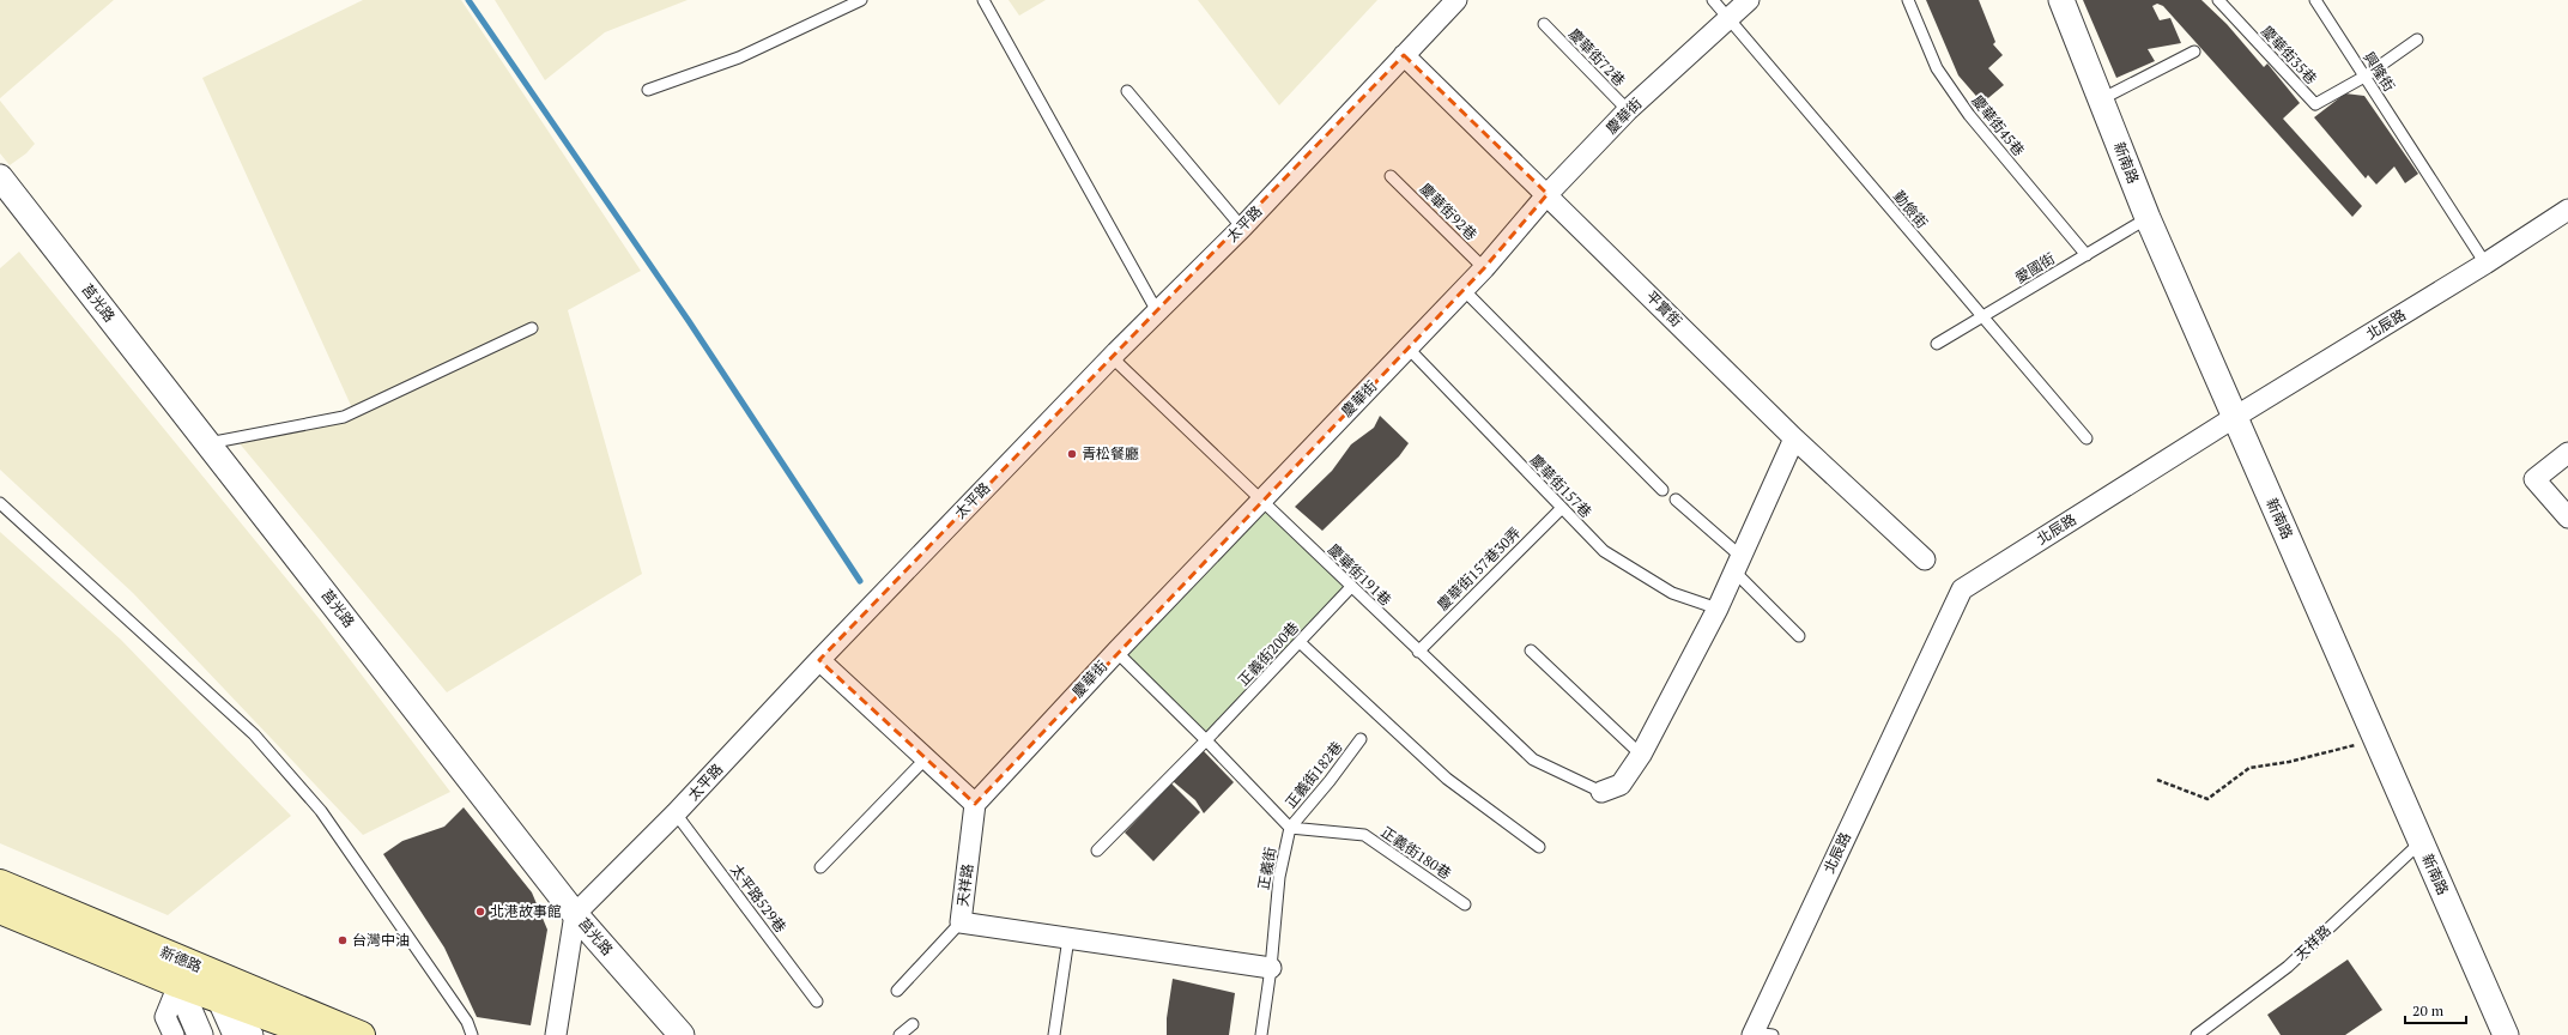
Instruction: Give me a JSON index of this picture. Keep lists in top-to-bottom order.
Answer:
{
  "streets": {
    "main road": ["新德路"],
    "street": [
      "慶華街",
      "新南路",
      "太平路",
      "莒光路",
      "平實街",
      "北辰路",
      "天祥路"
    ],
    "lane": [
      "慶華街35巷",
      "慶華街72巷",
      "興隆街",
      "慶華街45巷",
      "勤儉街",
      "慶華街92巷",
      "愛國街",
      "慶華街157巷",
      "慶華街157巷30弄",
      "慶華街191巷",
      "正義街200巷",
      "正義街182巷",
      "正義街180巷",
      "正義街",
      "太平路529巷"
    ]
  },
  "crossings": [
    ["慶華街35巷", "興隆街"],
    ["慶華街72巷", "慶華街"],
    ["興隆街", "北辰路"],
    ["慶華街", "勤儉街"],
    ["慶華街", "慶華街92巷"],
    ["慶華街", "平實街"],
    ["慶華街", "慶華街157巷"],
    ["慶華街", "慶華街191巷"],
    ["慶華街", "天祥路"],
    ["慶華街45巷", "愛國街"],
    ["新南路", "愛國街"],
    ["新南路", "北辰路"],
    ["新南路", "天祥路"],
    ["勤儉街", "愛國街"],
    ["太平路", "莒光路"],
    ["太平路", "平實街"],
    ["太平路", "慶華街191巷"],
    ["太平路", "太平路529巷"],
    ["慶華街157巷", "慶華街157巷30弄"],
    ["慶華街157巷30弄", "慶華街191巷"],
    ["慶華街191巷", "正義街200巷"],
    ["正義街182巷", "正義街180巷"],
    ["正義街182巷", "正義街"],
    ["正義街180巷", "正義街"],
    ["正義街", "天祥路"]
  ],
  "places": ["青松餐廳", "北港故事館", "台灣中油"],
  "scale_bar": "20 m"
}
